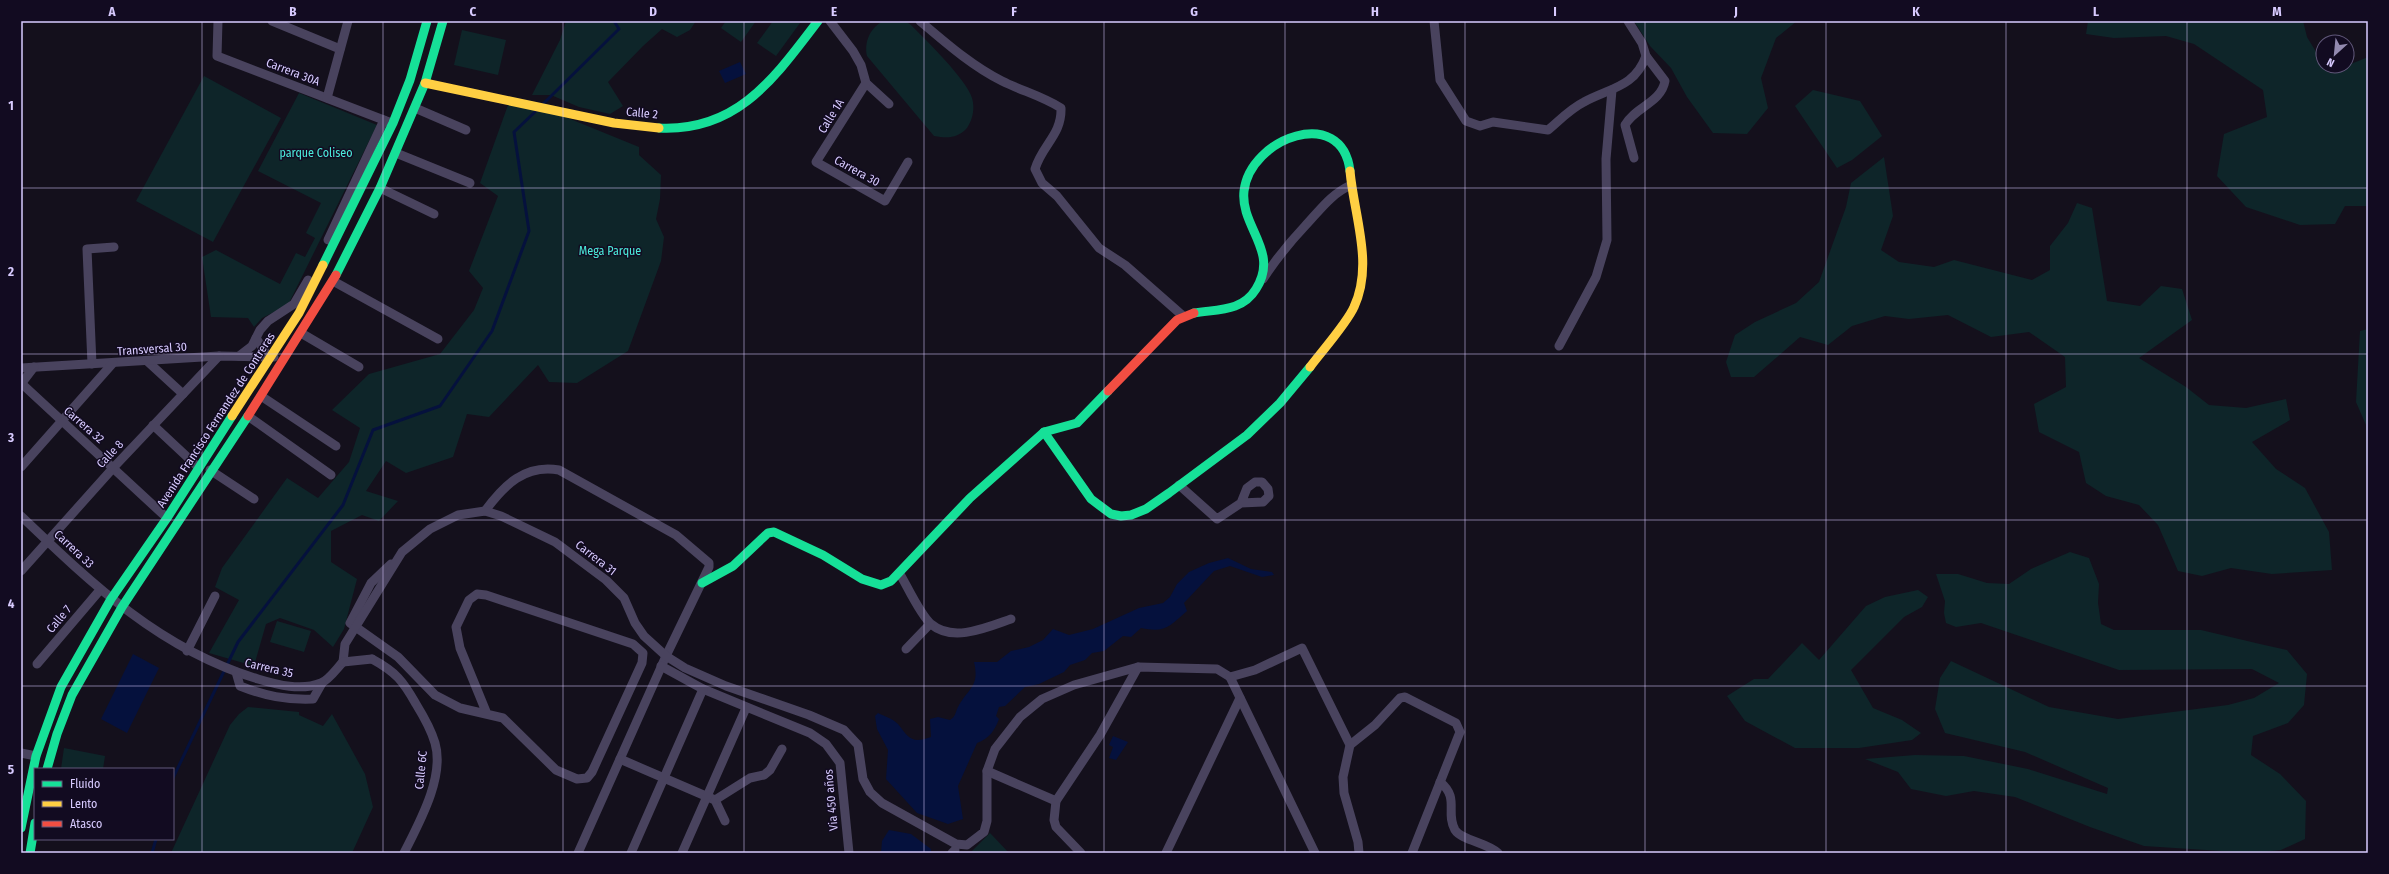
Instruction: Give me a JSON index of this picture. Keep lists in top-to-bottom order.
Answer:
{
  "streets": {
    "street": [
      "Carrera 30A",
      "Calle 2",
      "Calle 1A",
      "Carrera 30",
      "Transversal 30",
      "Avenida Francisco Fernandez de Contreras",
      "Carrera 32",
      "Calle 8",
      "Carrera 33",
      "Carrera 31",
      "Calle 7",
      "Carrera 35",
      "Calle 6C",
      "Via 450 años"
    ]
  },
  "crossings": [
    ["Carrera 30A", "Avenida Francisco Fernandez de Contreras"],
    ["Calle 2", "Avenida Francisco Fernandez de Contreras"],
    ["Calle 1A", "Carrera 30"],
    ["Transversal 30", "Avenida Francisco Fernandez de Contreras"],
    ["Transversal 30", "Calle 8"],
    ["Avenida Francisco Fernandez de Contreras", "Carrera 32"],
    ["Avenida Francisco Fernandez de Contreras", "Carrera 33"],
    ["Carrera 32", "Calle 8"],
    ["Calle 8", "Carrera 33"],
    ["Carrera 33", "Calle 7"],
    ["Carrera 33", "Carrera 35"]
  ],
  "parks": ["parque Coliseo", "Mega Parque"],
  "legend": ["Fluido", "Lento", "Atasco"],
  "north": "bottom left",
  "grid": {
    "columns": [
      "A",
      "B",
      "C",
      "D",
      "E",
      "F",
      "G",
      "H",
      "I",
      "J",
      "K",
      "L",
      "M"
    ],
    "rows": [
      "1",
      "2",
      "3",
      "4",
      "5"
    ]
  }
}
